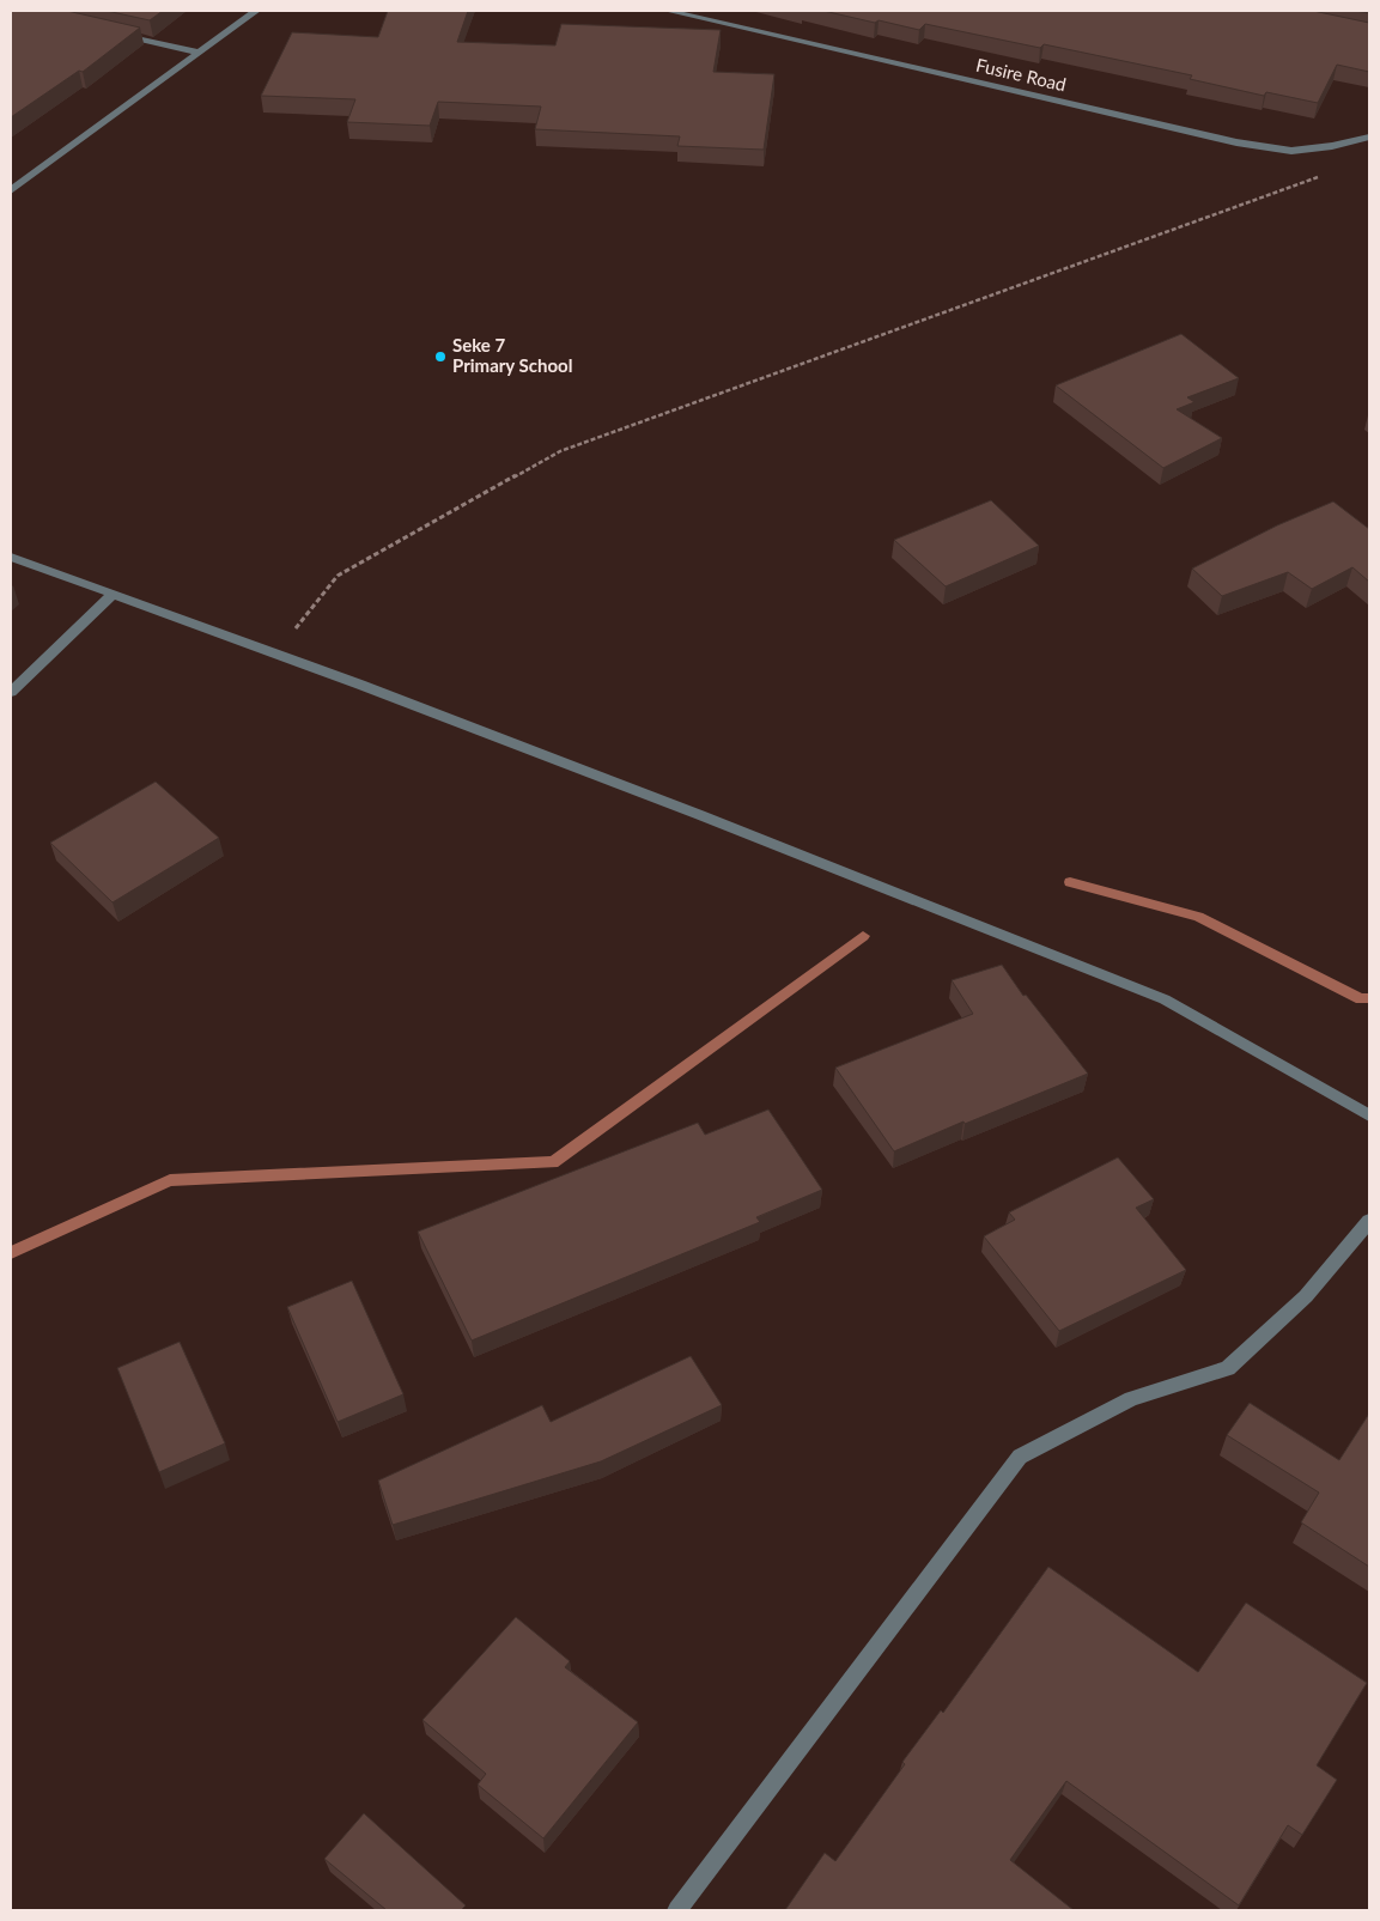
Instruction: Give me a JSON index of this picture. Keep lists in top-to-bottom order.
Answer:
{
  "streets": {
    "street": ["Fusire Road"]
  },
  "places": ["Seke 7 Primary School"]
}
